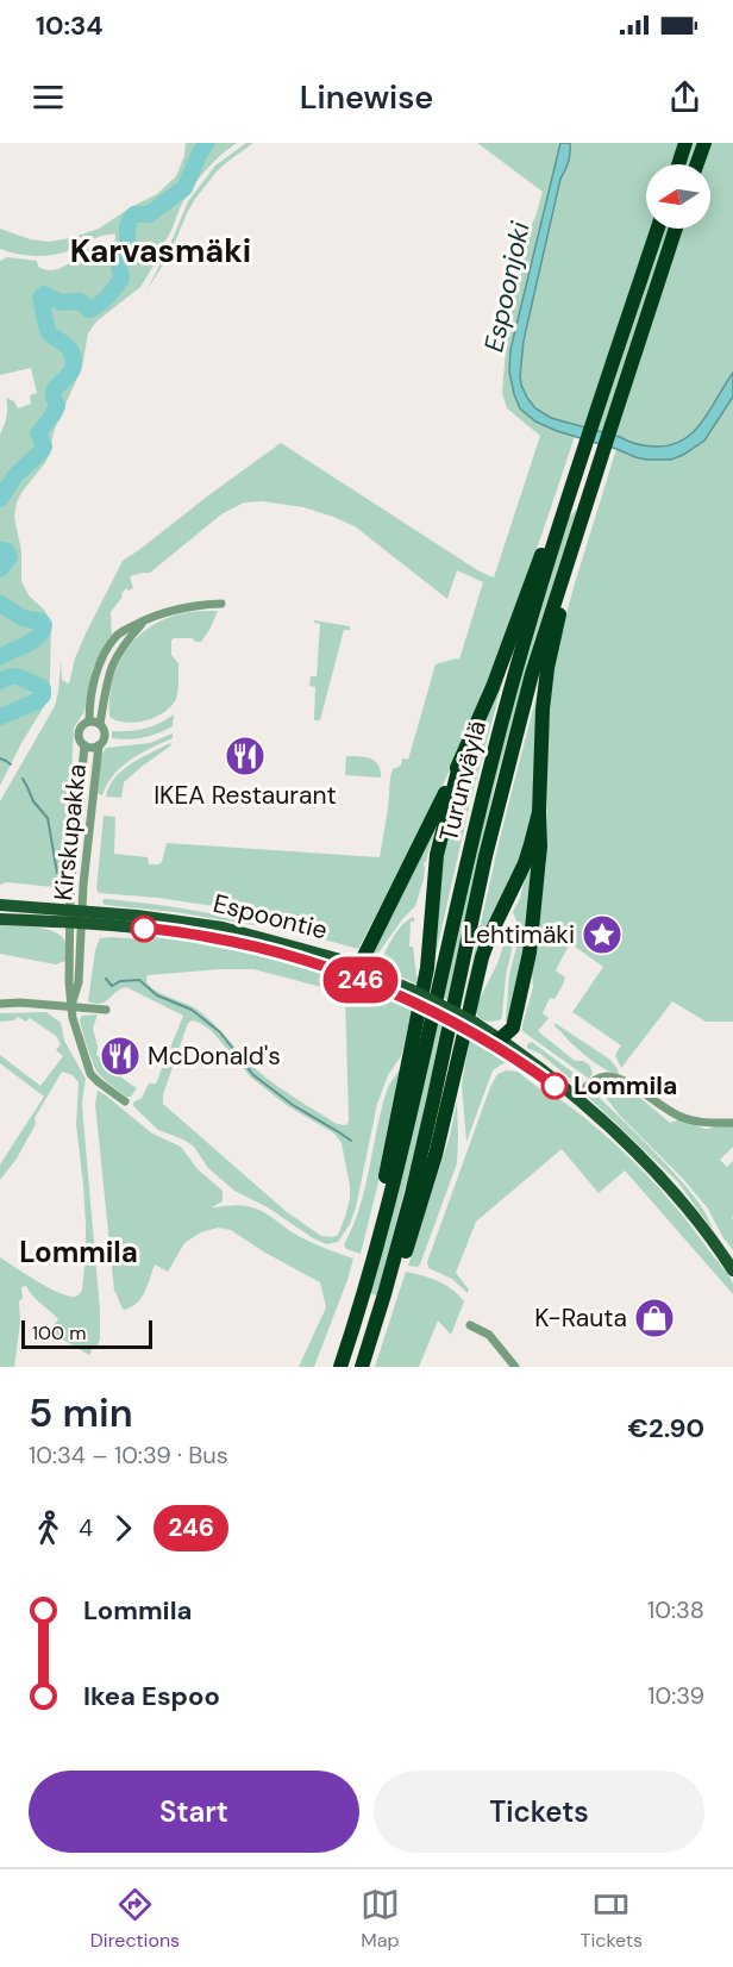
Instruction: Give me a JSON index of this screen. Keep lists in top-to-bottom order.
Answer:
{
  "streets": {
    "highway": ["Turunväylä"],
    "main road": ["Espoontie"],
    "street": ["Kirskupakka"]
  },
  "crossings": [
    ["Kirskupakka", "Espoontie"]
  ],
  "districts": ["Karvasmäki", "Lommila"],
  "water": ["Espoonjoki"],
  "places": {
    "restaurant": ["IKEA Restaurant", "McDonald's"],
    "place": ["Lehtimäki"],
    "other": ["Lommila"],
    "shop": ["K-Rauta"]
  },
  "lines": ["bus line 246"],
  "scale_bar": "100 m",
  "north": "left",
  "page": {
    "status": "10:34",
    "header": "Linewise",
    "on_map": "246",
    "scale": "100 m",
    "heading": ["5 min", "10:34 – 10:39 · Bus", "€2.90"],
    "legs": ["4", "246"],
    "list": [
      {
        "name": "Lommila",
        "value": "10:38"
      },
      {
        "name": "Ikea Espoo",
        "value": "10:39"
      }
    ],
    "buttons": ["Start", "Tickets"],
    "tabs": ["Directions", "Map", "Tickets"]
  }
}
